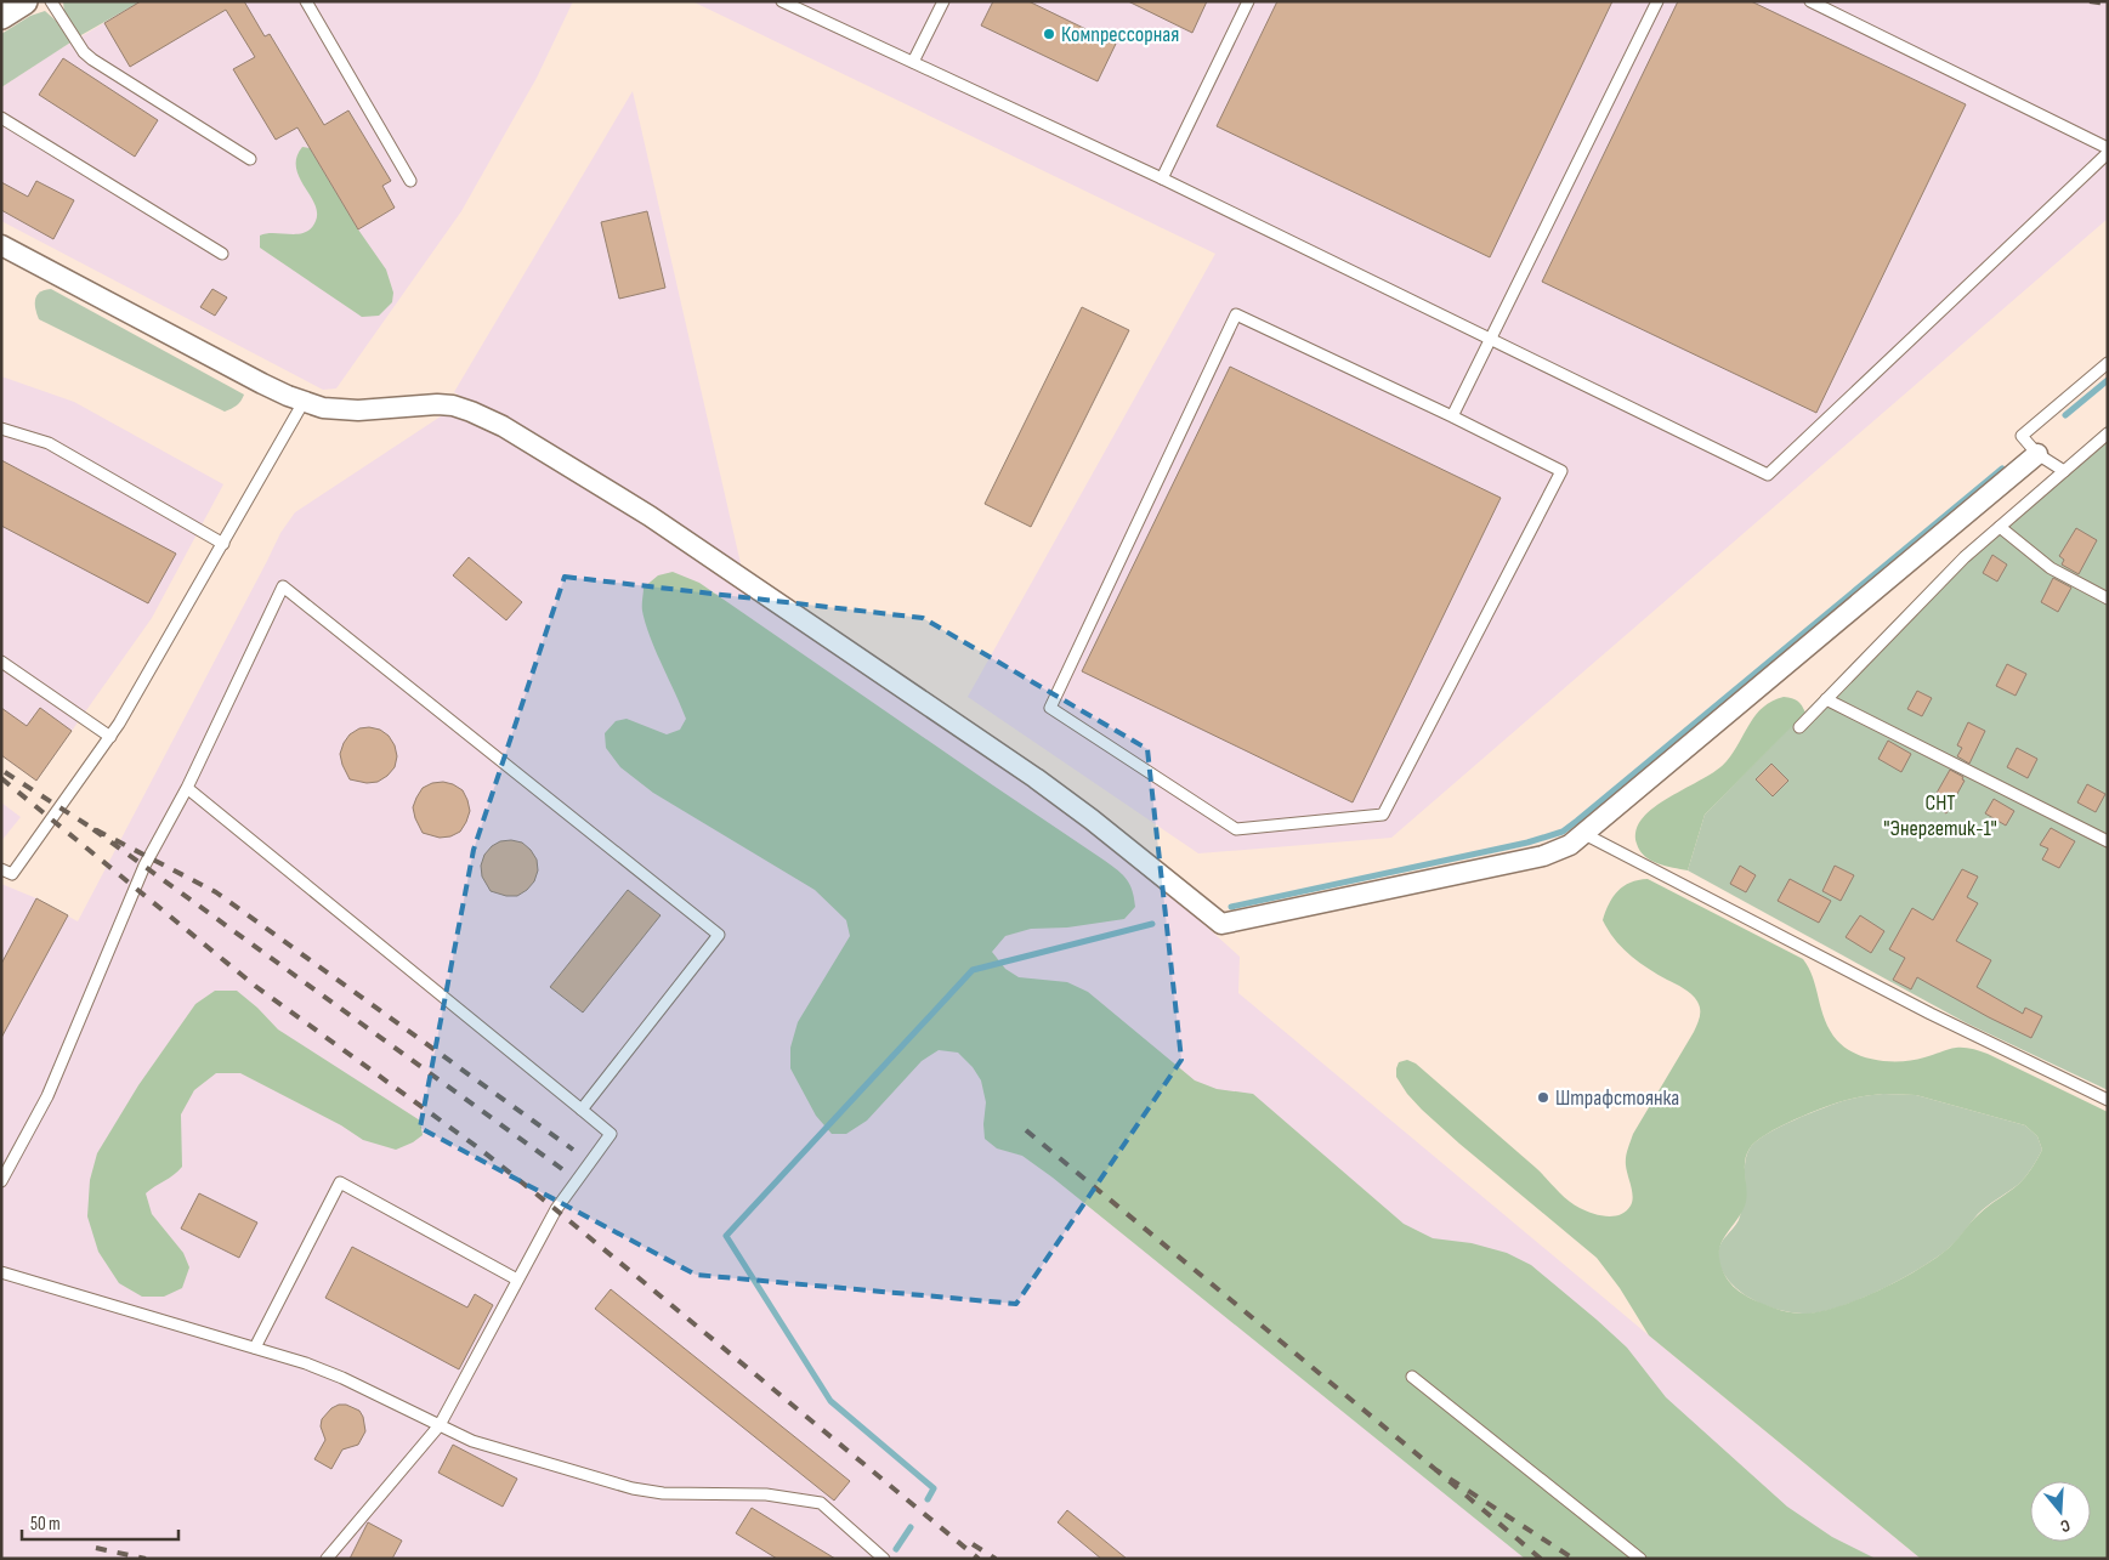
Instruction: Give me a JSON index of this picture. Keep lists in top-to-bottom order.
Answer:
{
  "parks": ["СНТ \"Энергетик-1\""],
  "places": ["Компрессорная", "Штрафстоянка"],
  "scale_bar": "50 m",
  "north": "bottom"
}
